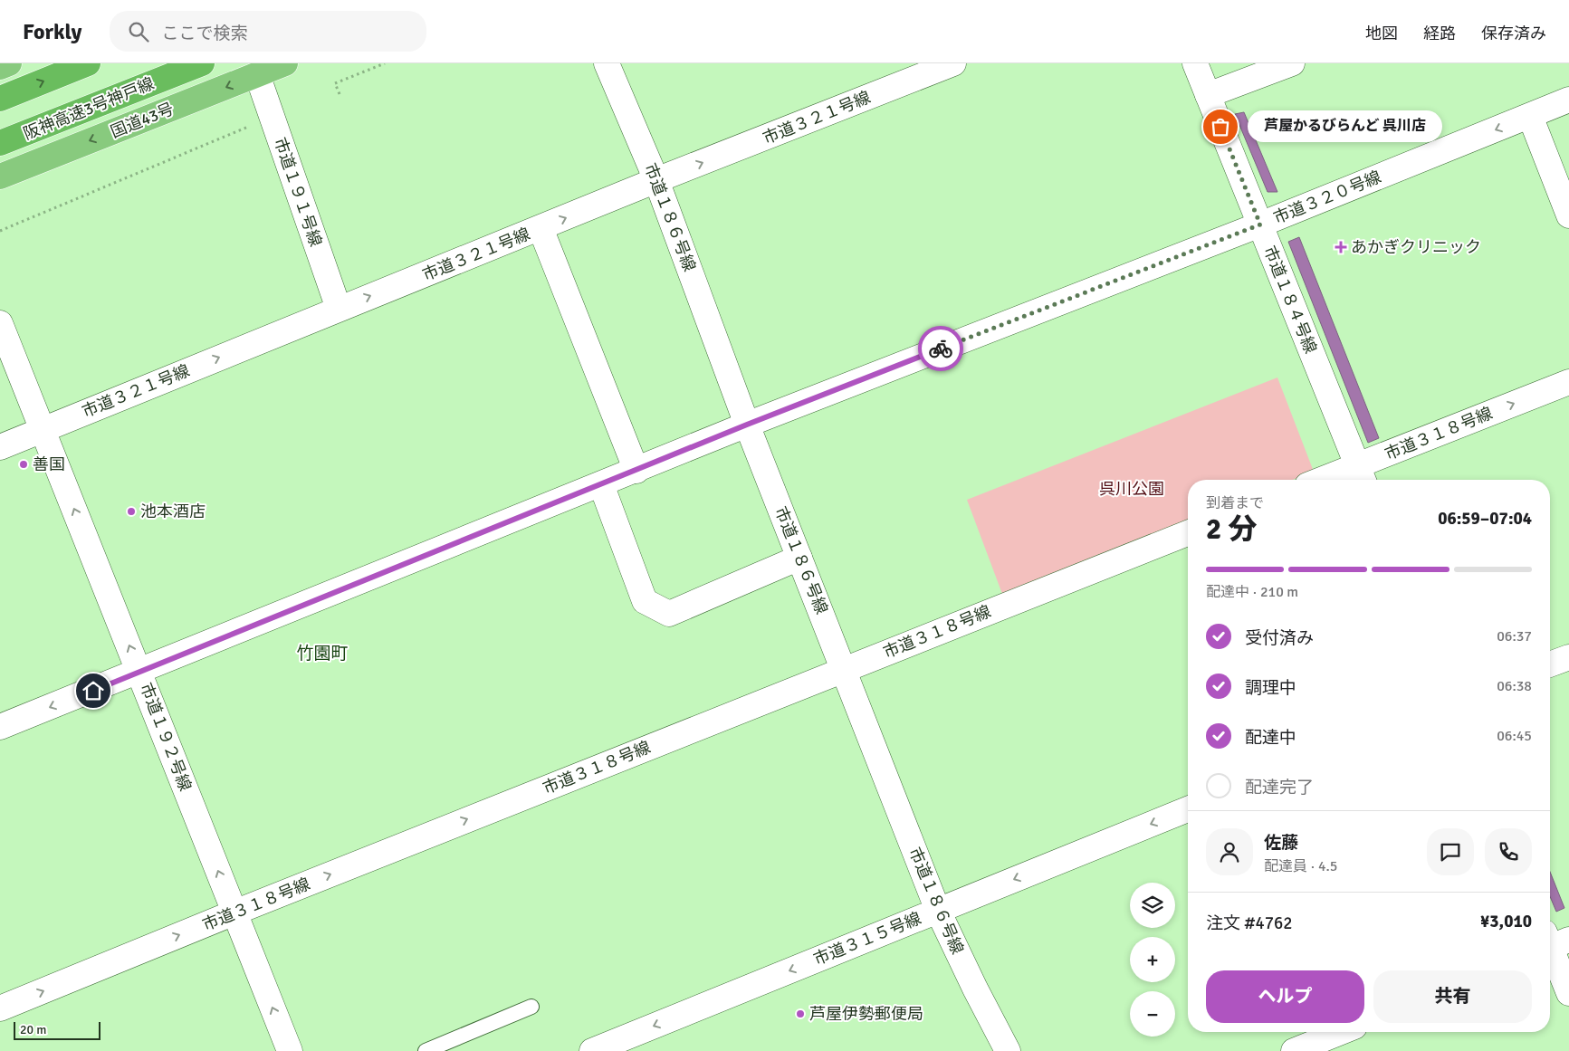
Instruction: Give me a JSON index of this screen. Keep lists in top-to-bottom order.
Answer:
{
  "streets": {
    "highway": ["阪神高速3号神戸線", "国道43号"],
    "street": [
      "市道３２１号線",
      "市道１９１号線",
      "市道３２０号線",
      "市道１８６号線",
      "市道１８４号線",
      "市道３１８号線",
      "市道１９２号線",
      "市道３１５号線"
    ]
  },
  "crossings": [
    ["市道３２１号線", "市道１９１号線"],
    ["市道３２１号線", "市道１８６号線"],
    ["市道３２１号線", "市道１９２号線"],
    ["国道43号", "市道１９１号線"],
    ["市道３２０号線", "市道１８６号線"],
    ["市道３２０号線", "市道１８４号線"],
    ["市道３２０号線", "市道１９２号線"],
    ["市道１８６号線", "市道３１８号線"],
    ["市道１８６号線", "市道３１５号線"],
    ["市道１８４号線", "市道３１８号線"],
    ["市道３１８号線", "市道１９２号線"]
  ],
  "one_way": [
    "市道３２１号線",
    "市道３１８号線",
    "市道１９２号線",
    "市道３１５号線"
  ],
  "districts": ["竹園町"],
  "parks": ["呉川公園"],
  "places": {
    "other": [
      "芦屋かるびらんど 呉川店",
      "善国",
      "池本酒店",
      "芦屋伊勢郵便局"
    ],
    "health": ["あかぎクリニック"]
  },
  "scale_bar": "20 m",
  "page": {
    "header": "Forkly",
    "search": "ここで検索",
    "nav": ["地図", "経路", "保存済み"],
    "bubble": "芦屋かるびらんど 呉川店",
    "heading": ["2 分", "到着まで", "06:59–07:04"],
    "panel": [
      "佐藤",
      "配達員 · 4.5",
      "注文 #4762",
      "¥3,010"
    ],
    "bar": "配達中 · 210 m",
    "list": [
      ["受付済み", "06:37"],
      ["調理中", "06:38"],
      ["配達中", "06:45"],
      "配達完了"
    ],
    "map_buttons": ["+", "−"],
    "buttons": ["ヘルプ", "共有"],
    "scale": "20 m"
  }
}
